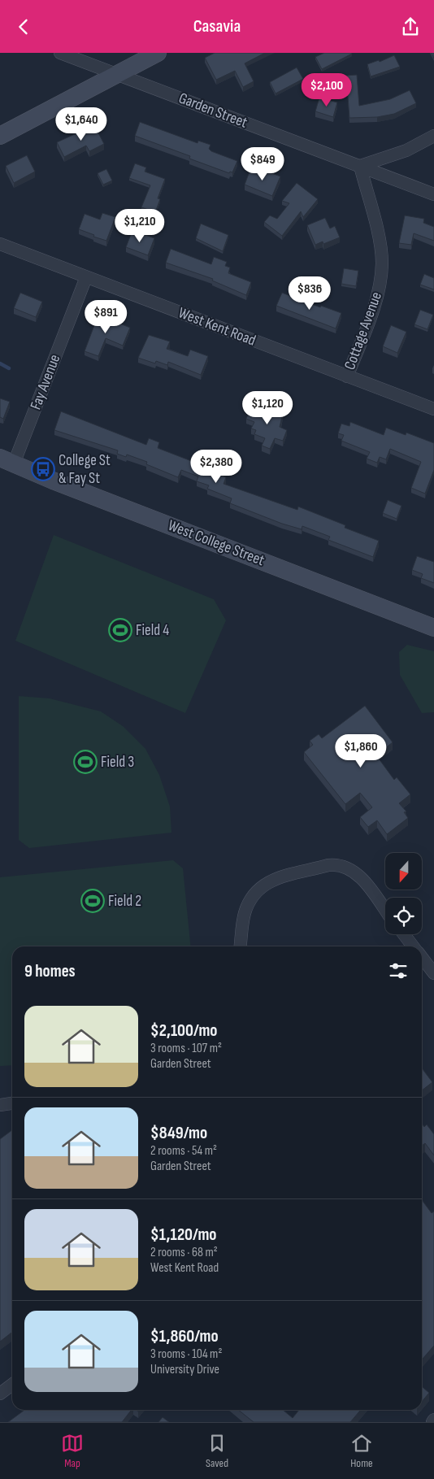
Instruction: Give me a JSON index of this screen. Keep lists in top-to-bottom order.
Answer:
{
  "streets": {
    "street": [
      "Garden Street",
      "West Kent Road",
      "Cottage Avenue",
      "Fay Avenue",
      "West College Street"
    ]
  },
  "crossings": [
    ["Garden Street", "Cottage Avenue"],
    ["West Kent Road", "Cottage Avenue"],
    ["West Kent Road", "Fay Avenue"],
    ["Fay Avenue", "West College Street"]
  ],
  "places": {
    "bus stop": ["College St & Fay St"],
    "sports": ["Field 4", "Field 3", "Field 2"]
  },
  "north": "bottom",
  "page": {
    "header": "Casavia",
    "price": [
      "$2,100",
      "$1,640",
      "$849",
      "$1,210",
      "$836",
      "$891",
      "$1,120",
      "$2,380",
      "$1,860"
    ],
    "heading": "9 homes",
    "list": [
      {
        "name": "$2,100/mo",
        "note": "3 rooms · 107 m² · Garden Street"
      },
      {
        "name": "$849/mo",
        "note": "2 rooms · 54 m² · Garden Street"
      },
      {
        "name": "$1,120/mo",
        "note": "2 rooms · 68 m² · West Kent Road"
      },
      {
        "name": "$1,860/mo",
        "note": "3 rooms · 104 m² · University Drive"
      }
    ],
    "tabs": ["Map", "Saved", "Home"]
  }
}
